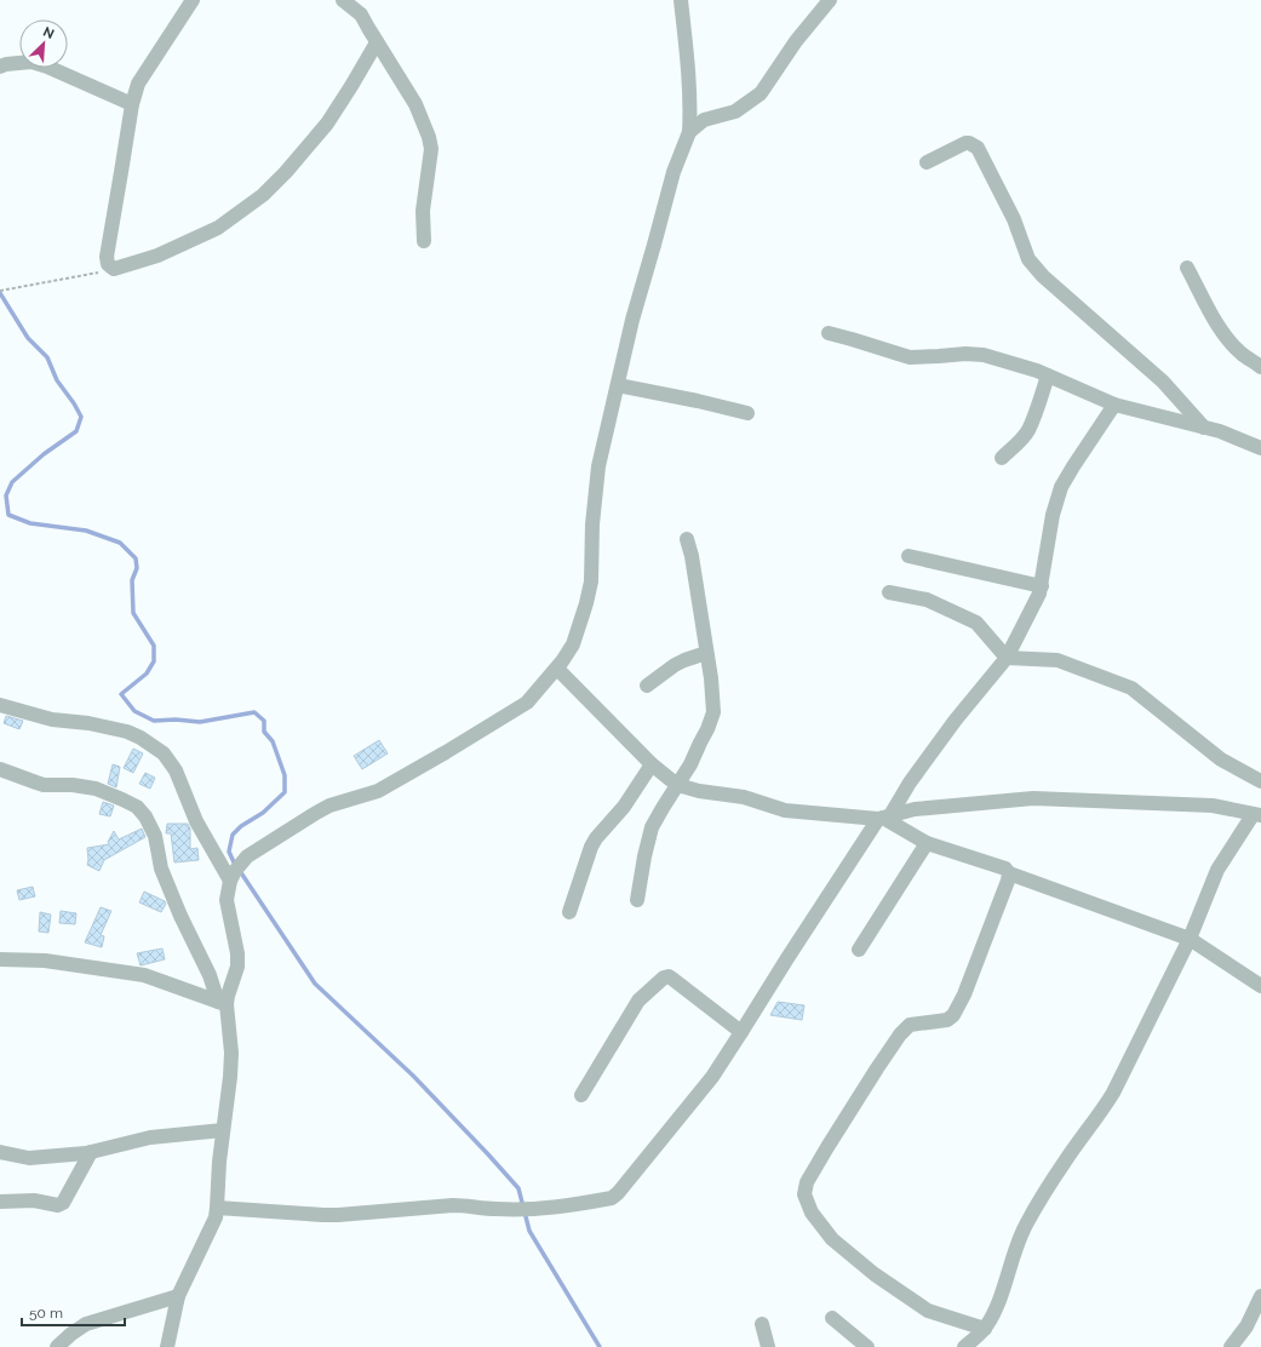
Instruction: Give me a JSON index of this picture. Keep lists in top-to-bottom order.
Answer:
{
  "scale_bar": "50 m",
  "north": "top right"
}
